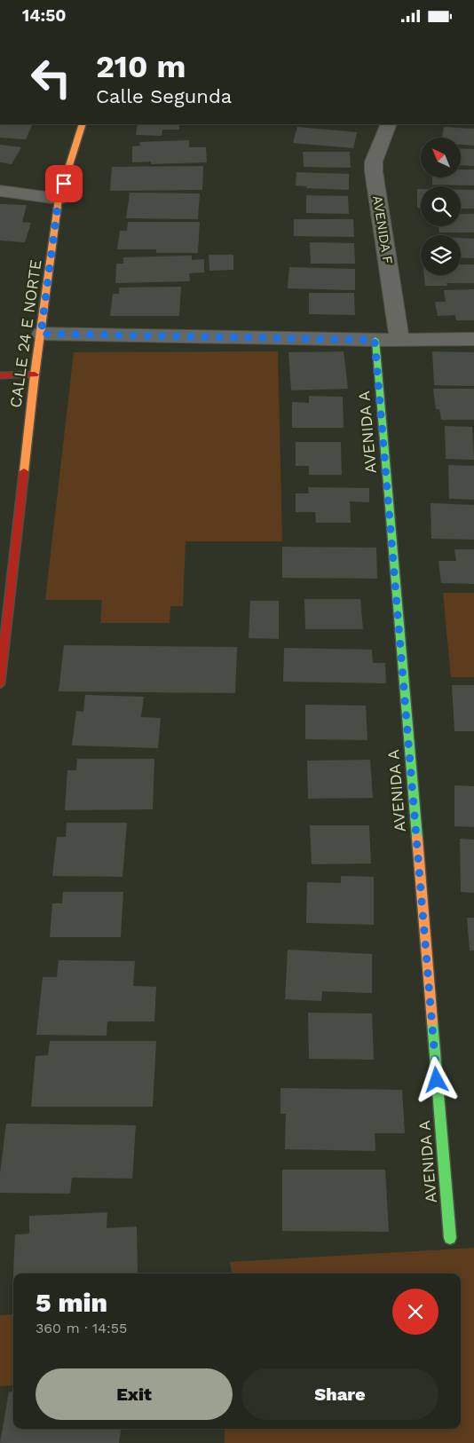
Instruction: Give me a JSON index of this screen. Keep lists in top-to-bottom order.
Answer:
{
  "streets": {
    "street": ["AVENIDA F", "CALLE 24 E NORTE", "AVENIDA A"]
  },
  "north": "top left",
  "page": {
    "status": "14:50",
    "turn": ["210 m", "Calle Segunda"],
    "heading": ["5 min", "360 m · 14:55"],
    "buttons": ["Exit", "Share"]
  }
}
